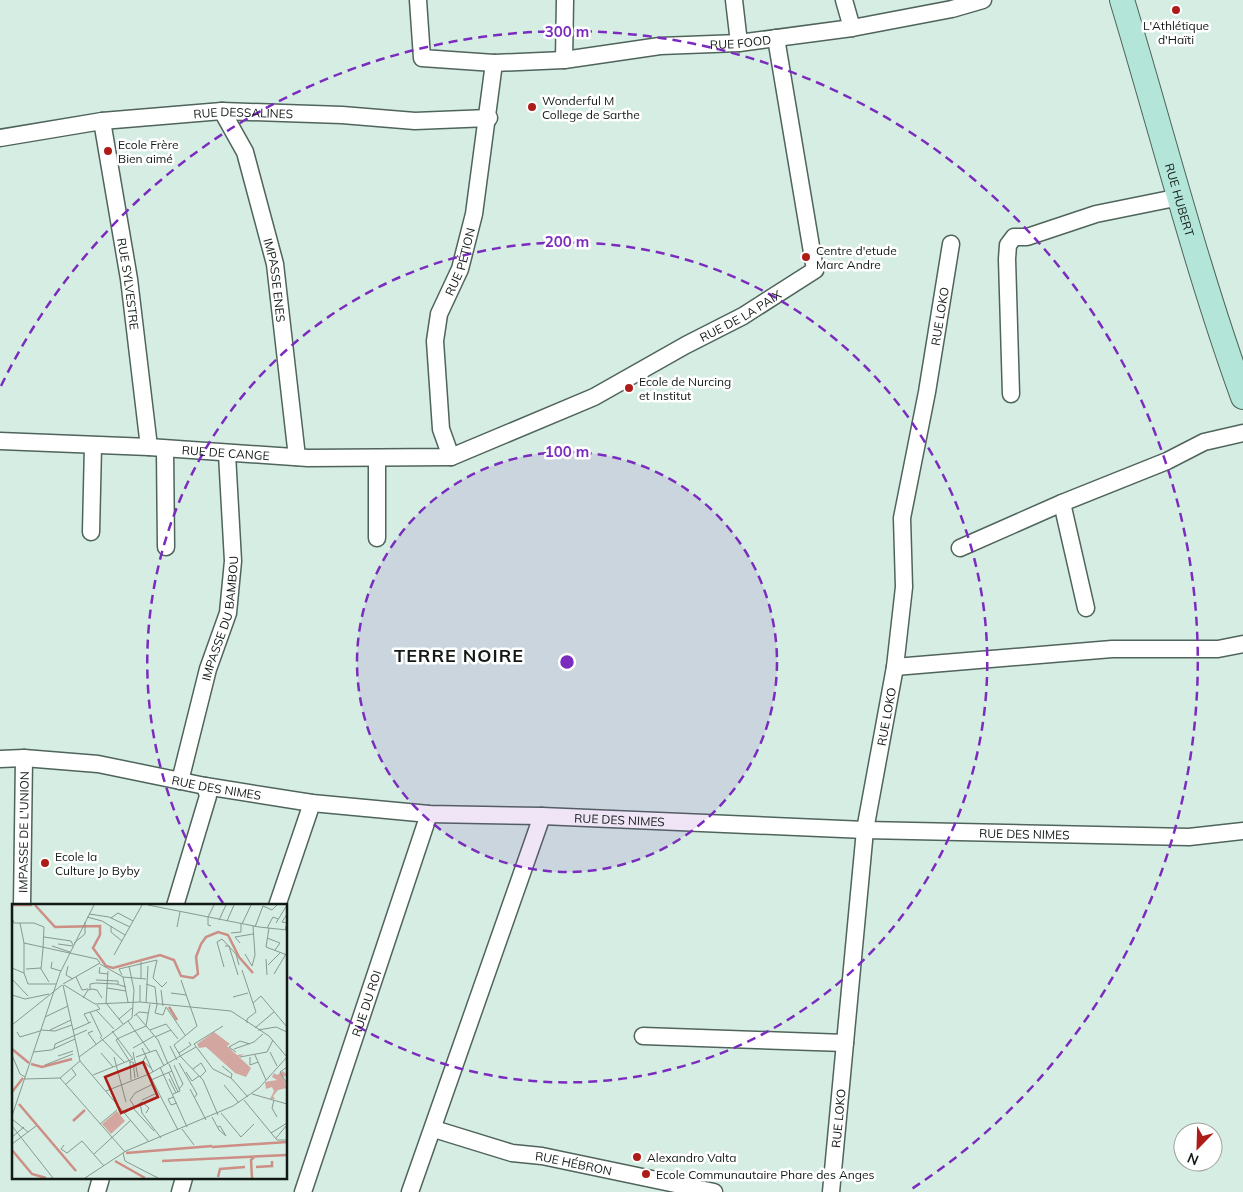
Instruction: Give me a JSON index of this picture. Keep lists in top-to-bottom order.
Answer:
{
  "streets": {
    "street": [
      "RUE FOOD",
      "RUE DESSALINES",
      "RUE HUBERT",
      "RUE PÉTION",
      "IMPASSE ENES",
      "RUE SYLVESTRE",
      "RUE DE LA PAIX",
      "RUE LOKO",
      "RUE DE CANGE",
      "IMPASSE DU BAMBOU",
      "RUE DES NIMES",
      "IMPASSE DE L'UNION",
      "RUE DU ROI",
      "RUE HÉBRON"
    ]
  },
  "crossings": [
    ["RUE FOOD", "RUE PÉTION"],
    ["RUE FOOD", "RUE DE LA PAIX"],
    ["RUE DESSALINES", "RUE PÉTION"],
    ["RUE DESSALINES", "IMPASSE ENES"],
    ["RUE DESSALINES", "RUE SYLVESTRE"],
    ["RUE PÉTION", "RUE DE LA PAIX"],
    ["RUE PÉTION", "RUE DE CANGE"],
    ["IMPASSE ENES", "RUE DE CANGE"],
    ["RUE SYLVESTRE", "RUE DE CANGE"],
    ["RUE DE LA PAIX", "RUE DE CANGE"],
    ["RUE LOKO", "RUE DES NIMES"],
    ["RUE DE CANGE", "IMPASSE DU BAMBOU"],
    ["IMPASSE DU BAMBOU", "RUE DES NIMES"],
    ["RUE DES NIMES", "IMPASSE DE L'UNION"],
    ["RUE DES NIMES", "RUE DU ROI"]
  ],
  "districts": ["TERRE NOIRE"],
  "places": [
    "L'Athlétique d'Haïti",
    "Wonderful M College de Sarthe",
    "Ecole Frère Bien aimé",
    "Centre d'etude Marc Andre",
    "Ecole de Nurcing et Institut",
    "Ecole la Culture Jo Byby",
    "Alexandro Valta",
    "Ecole Communautaire Phare des Anges"
  ],
  "north": "bottom left",
  "rings": ["300 m", "200 m", "100 m"]
}
